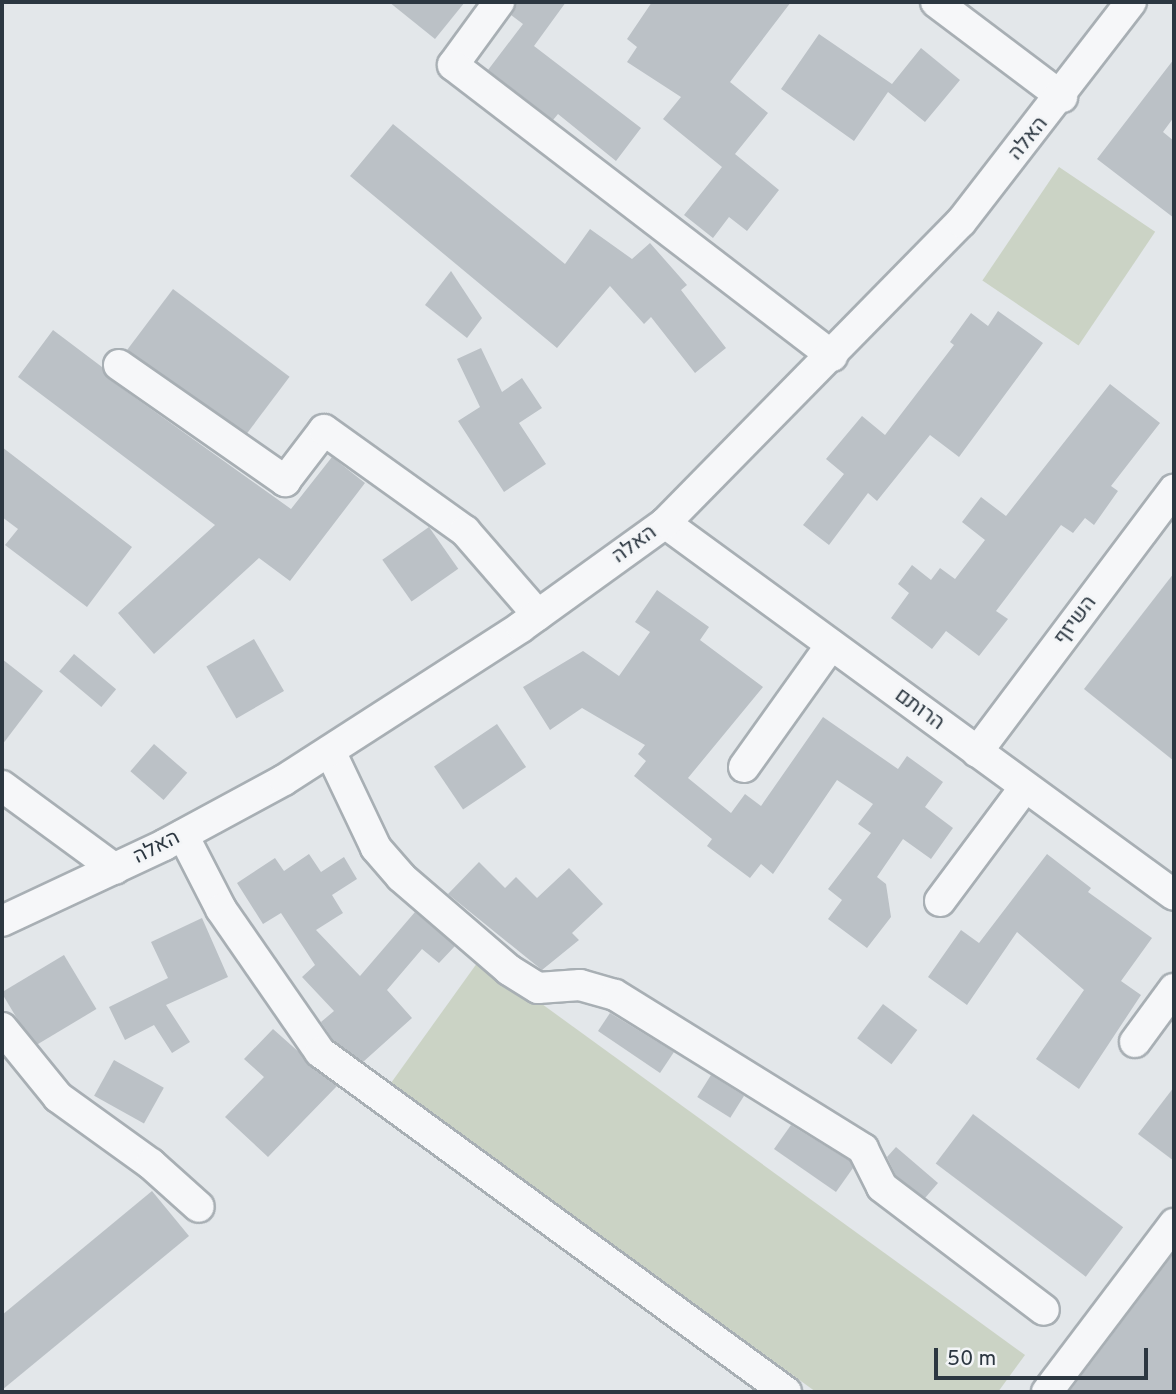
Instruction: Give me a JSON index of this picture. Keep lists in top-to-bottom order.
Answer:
{
  "streets": {
    "street": ["האלה", "השיזף", "הרותם"]
  },
  "crossings": [
    ["האלה", "הרותם"],
    ["השיזף", "הרותם"]
  ],
  "scale_bar": "50 m"
}
